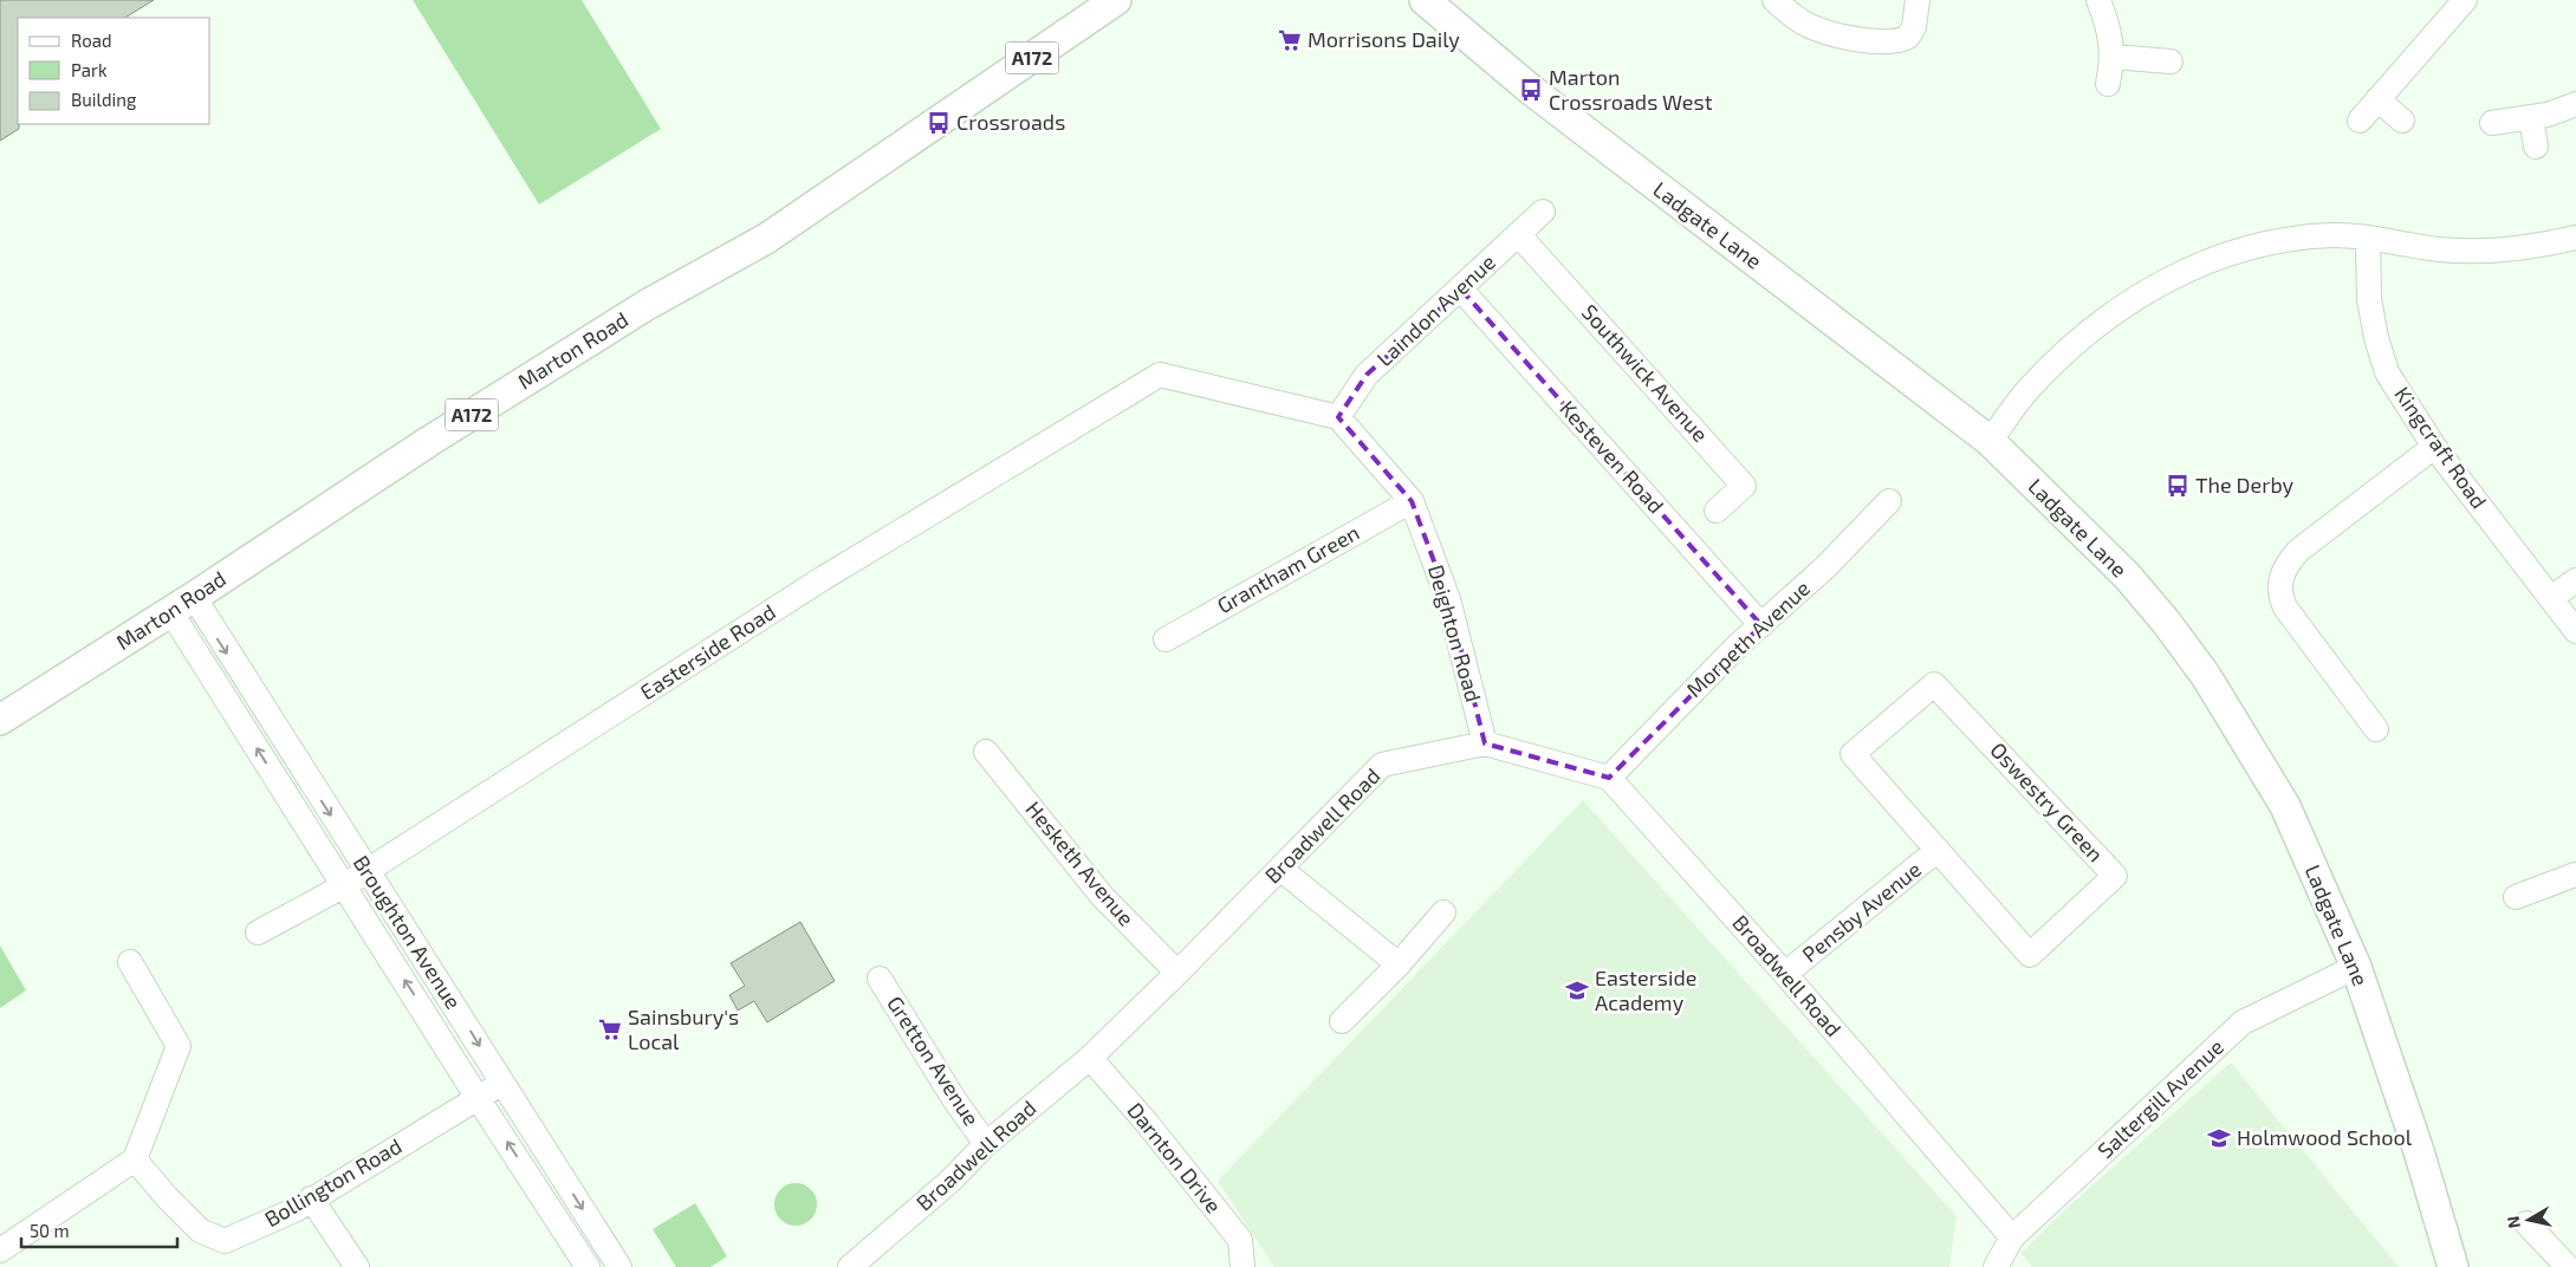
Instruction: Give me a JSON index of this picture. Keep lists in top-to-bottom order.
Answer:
{
  "streets": {
    "main road": ["A172", "Ladgate Lane", "Marton Road"],
    "street": [
      "Laindon Avenue",
      "Southwick Avenue",
      "Kingcraft Road",
      "Kesteven Road",
      "Grantham Green",
      "Deighton Road",
      "Morpeth Avenue",
      "Easterside Road",
      "Oswestry Green",
      "Broadwell Road",
      "Hesketh Avenue",
      "Pensby Avenue",
      "Broughton Avenue",
      "Gretton Avenue",
      "Saltergill Avenue",
      "Darnton Drive",
      "Bollington Road"
    ]
  },
  "crossings": [
    ["Ladgate Lane", "Saltergill Avenue"],
    ["Laindon Avenue", "Southwick Avenue"],
    ["Laindon Avenue", "Kesteven Road"],
    ["Laindon Avenue", "Deighton Road"],
    ["Laindon Avenue", "Easterside Road"],
    ["Marton Road", "Broughton Avenue"],
    ["Kesteven Road", "Morpeth Avenue"],
    ["Grantham Green", "Deighton Road"],
    ["Deighton Road", "Easterside Road"],
    ["Deighton Road", "Broadwell Road"],
    ["Morpeth Avenue", "Broadwell Road"],
    ["Easterside Road", "Broughton Avenue"],
    ["Oswestry Green", "Pensby Avenue"],
    ["Broadwell Road", "Hesketh Avenue"],
    ["Broadwell Road", "Pensby Avenue"],
    ["Broadwell Road", "Gretton Avenue"],
    ["Broadwell Road", "Saltergill Avenue"],
    ["Broadwell Road", "Darnton Drive"],
    ["Broughton Avenue", "Bollington Road"]
  ],
  "places": {
    "supermarket": ["Morrisons Daily", "Sainsbury's Local"],
    "bus stop": ["Marton Crossroads West", "Crossroads", "The Derby"],
    "school or university": ["Easterside Academy", "Holmwood School"]
  },
  "legend": ["Road", "Park", "Building"],
  "scale_bar": "50 m",
  "north": "left"
}
